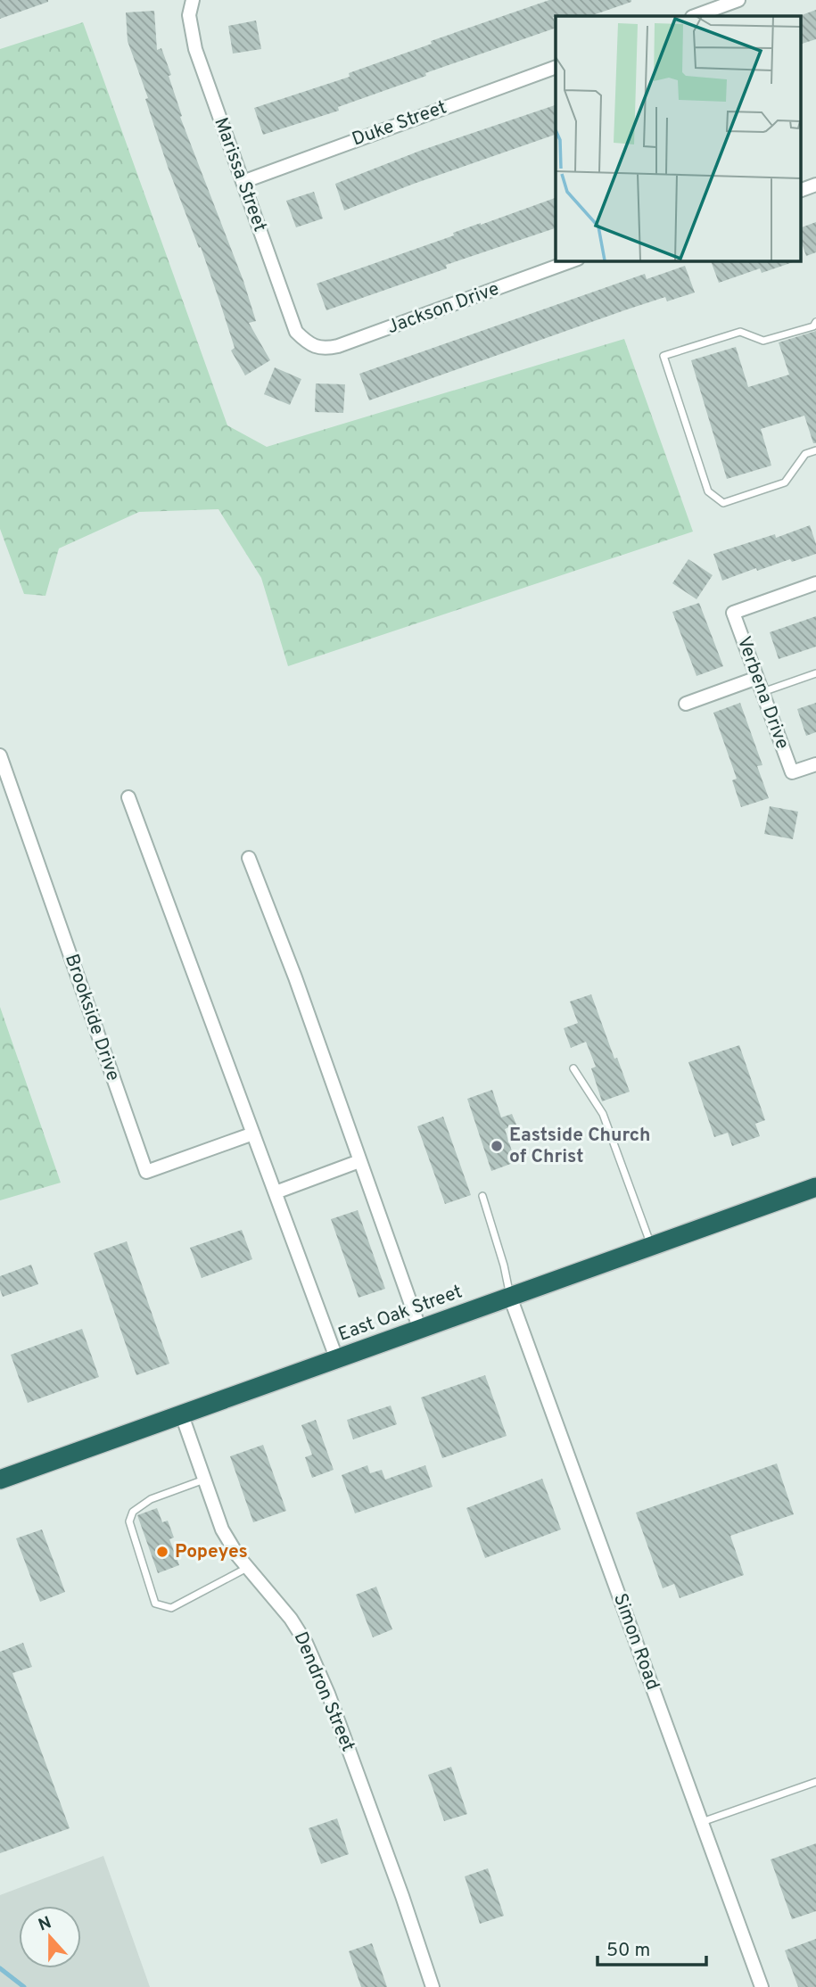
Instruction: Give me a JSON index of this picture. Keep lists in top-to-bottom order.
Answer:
{
  "streets": {
    "highway": ["East Oak Street"],
    "street": [
      "Duke Street",
      "Marissa Street",
      "Jackson Drive",
      "Verbena Drive",
      "Brookside Drive",
      "Simon Road",
      "Dendron Street"
    ]
  },
  "crossings": [
    ["Duke Street", "Marissa Street"],
    ["Marissa Street", "Jackson Drive"],
    ["East Oak Street", "Simon Road"],
    ["East Oak Street", "Dendron Street"]
  ],
  "places": ["Eastside Church of Christ", "Popeyes"],
  "scale_bar": "50 m",
  "north": "top"
}
